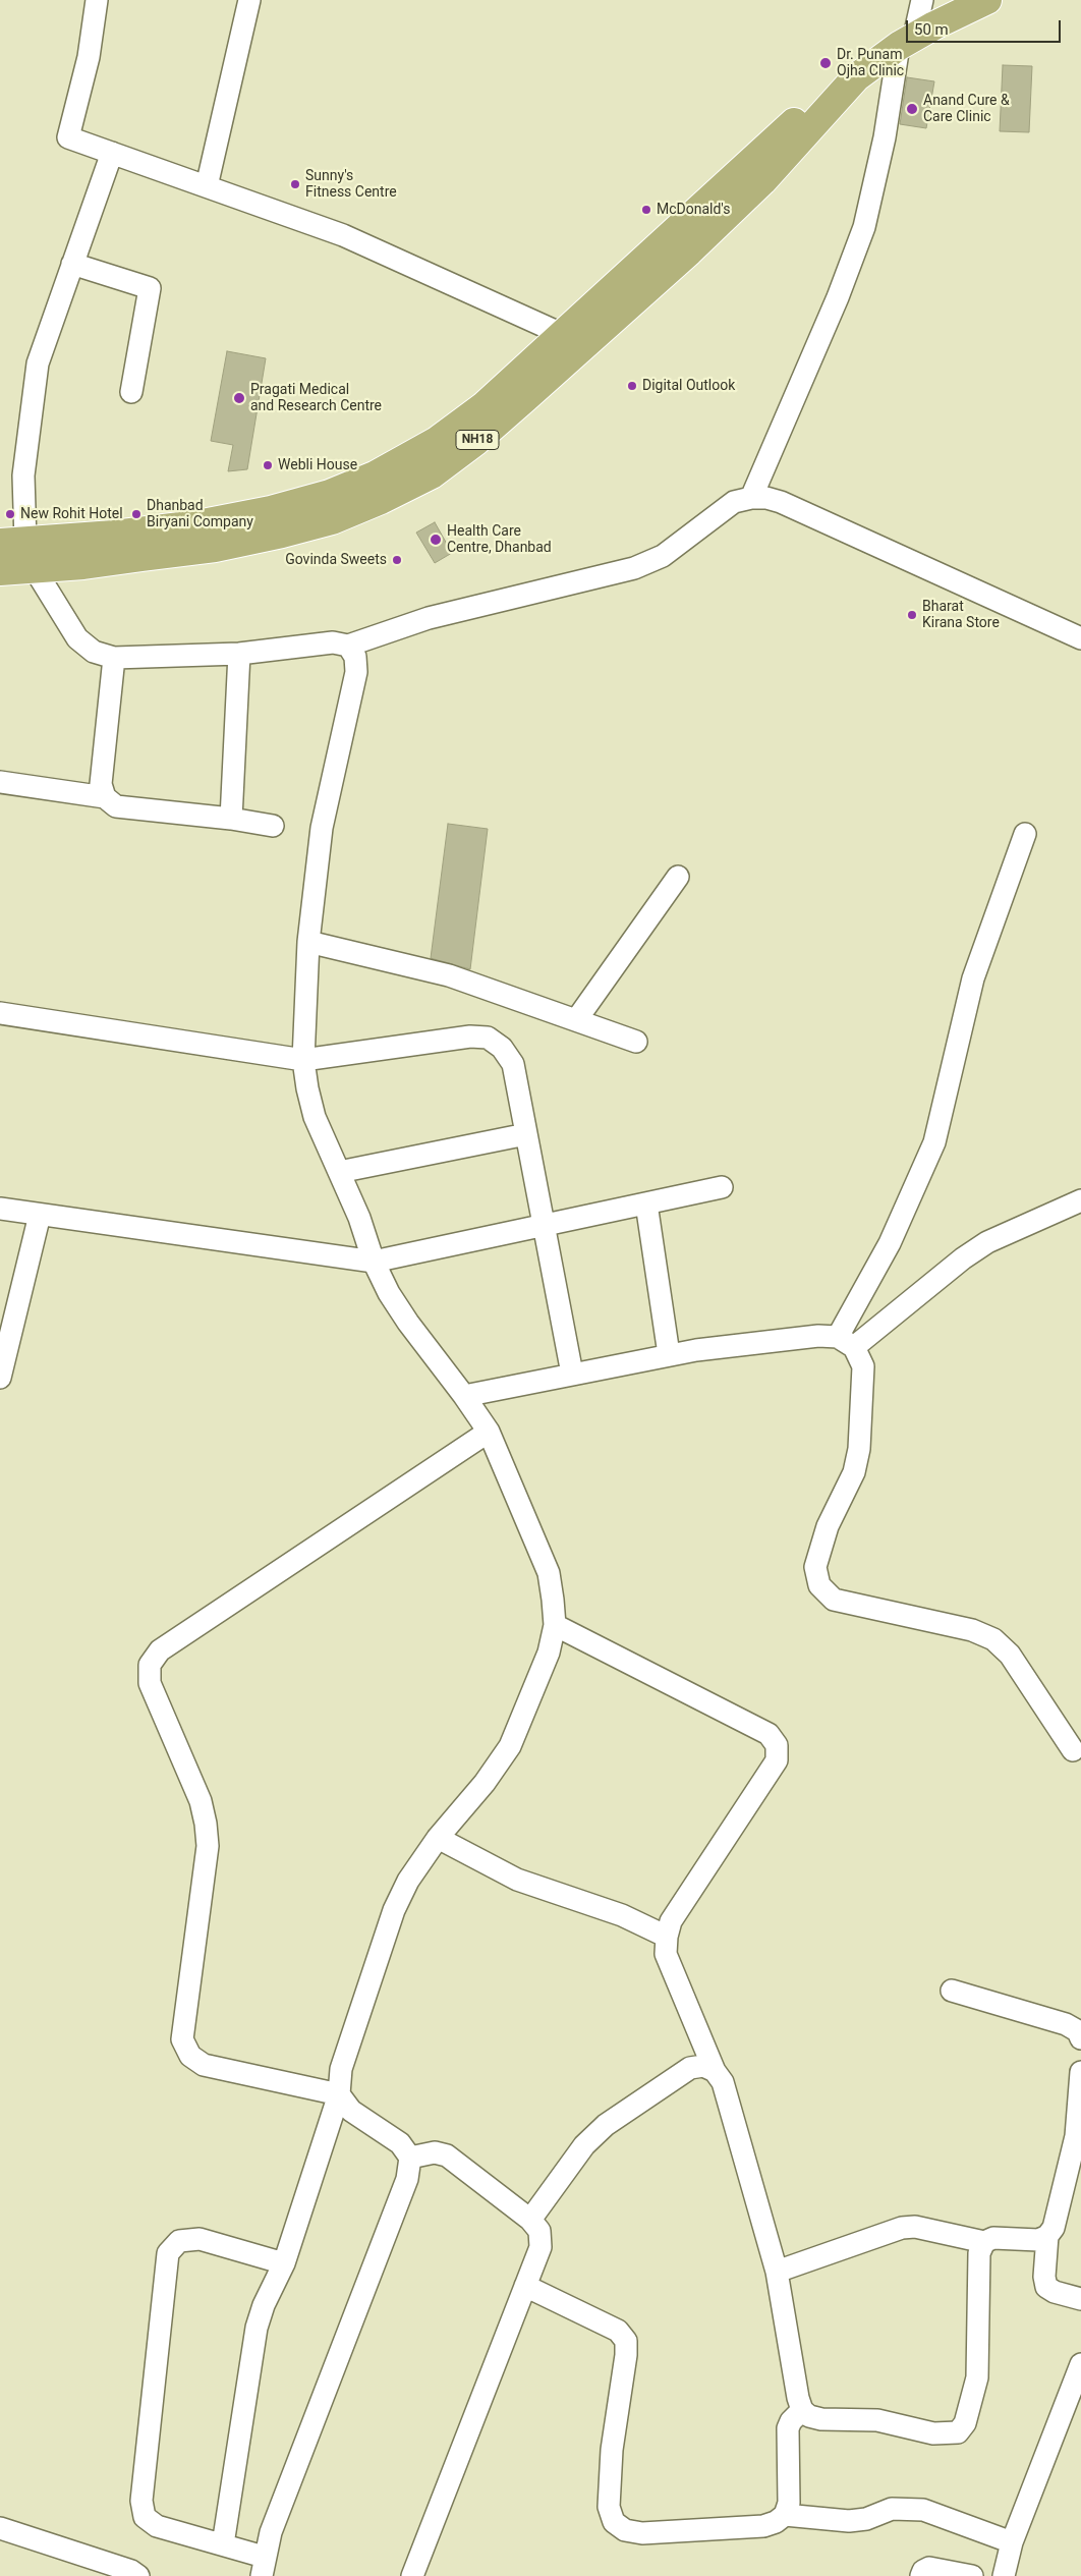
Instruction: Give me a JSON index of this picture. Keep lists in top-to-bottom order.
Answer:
{
  "streets": {
    "highway": ["NH18"]
  },
  "places": [
    "Dr. Punam Ojha Clinic",
    "Anand Cure & Care Clinic",
    "Sunny's Fitness Centre",
    "McDonald's",
    "Digital Outlook",
    "Pragati Medical and Research Centre",
    "Webli House",
    "New Rohit Hotel",
    "Dhanbad Biryani Company",
    "Health Care Centre, Dhanbad",
    "Govinda Sweets",
    "Bharat Kirana Store"
  ],
  "scale_bar": "50 m"
}
